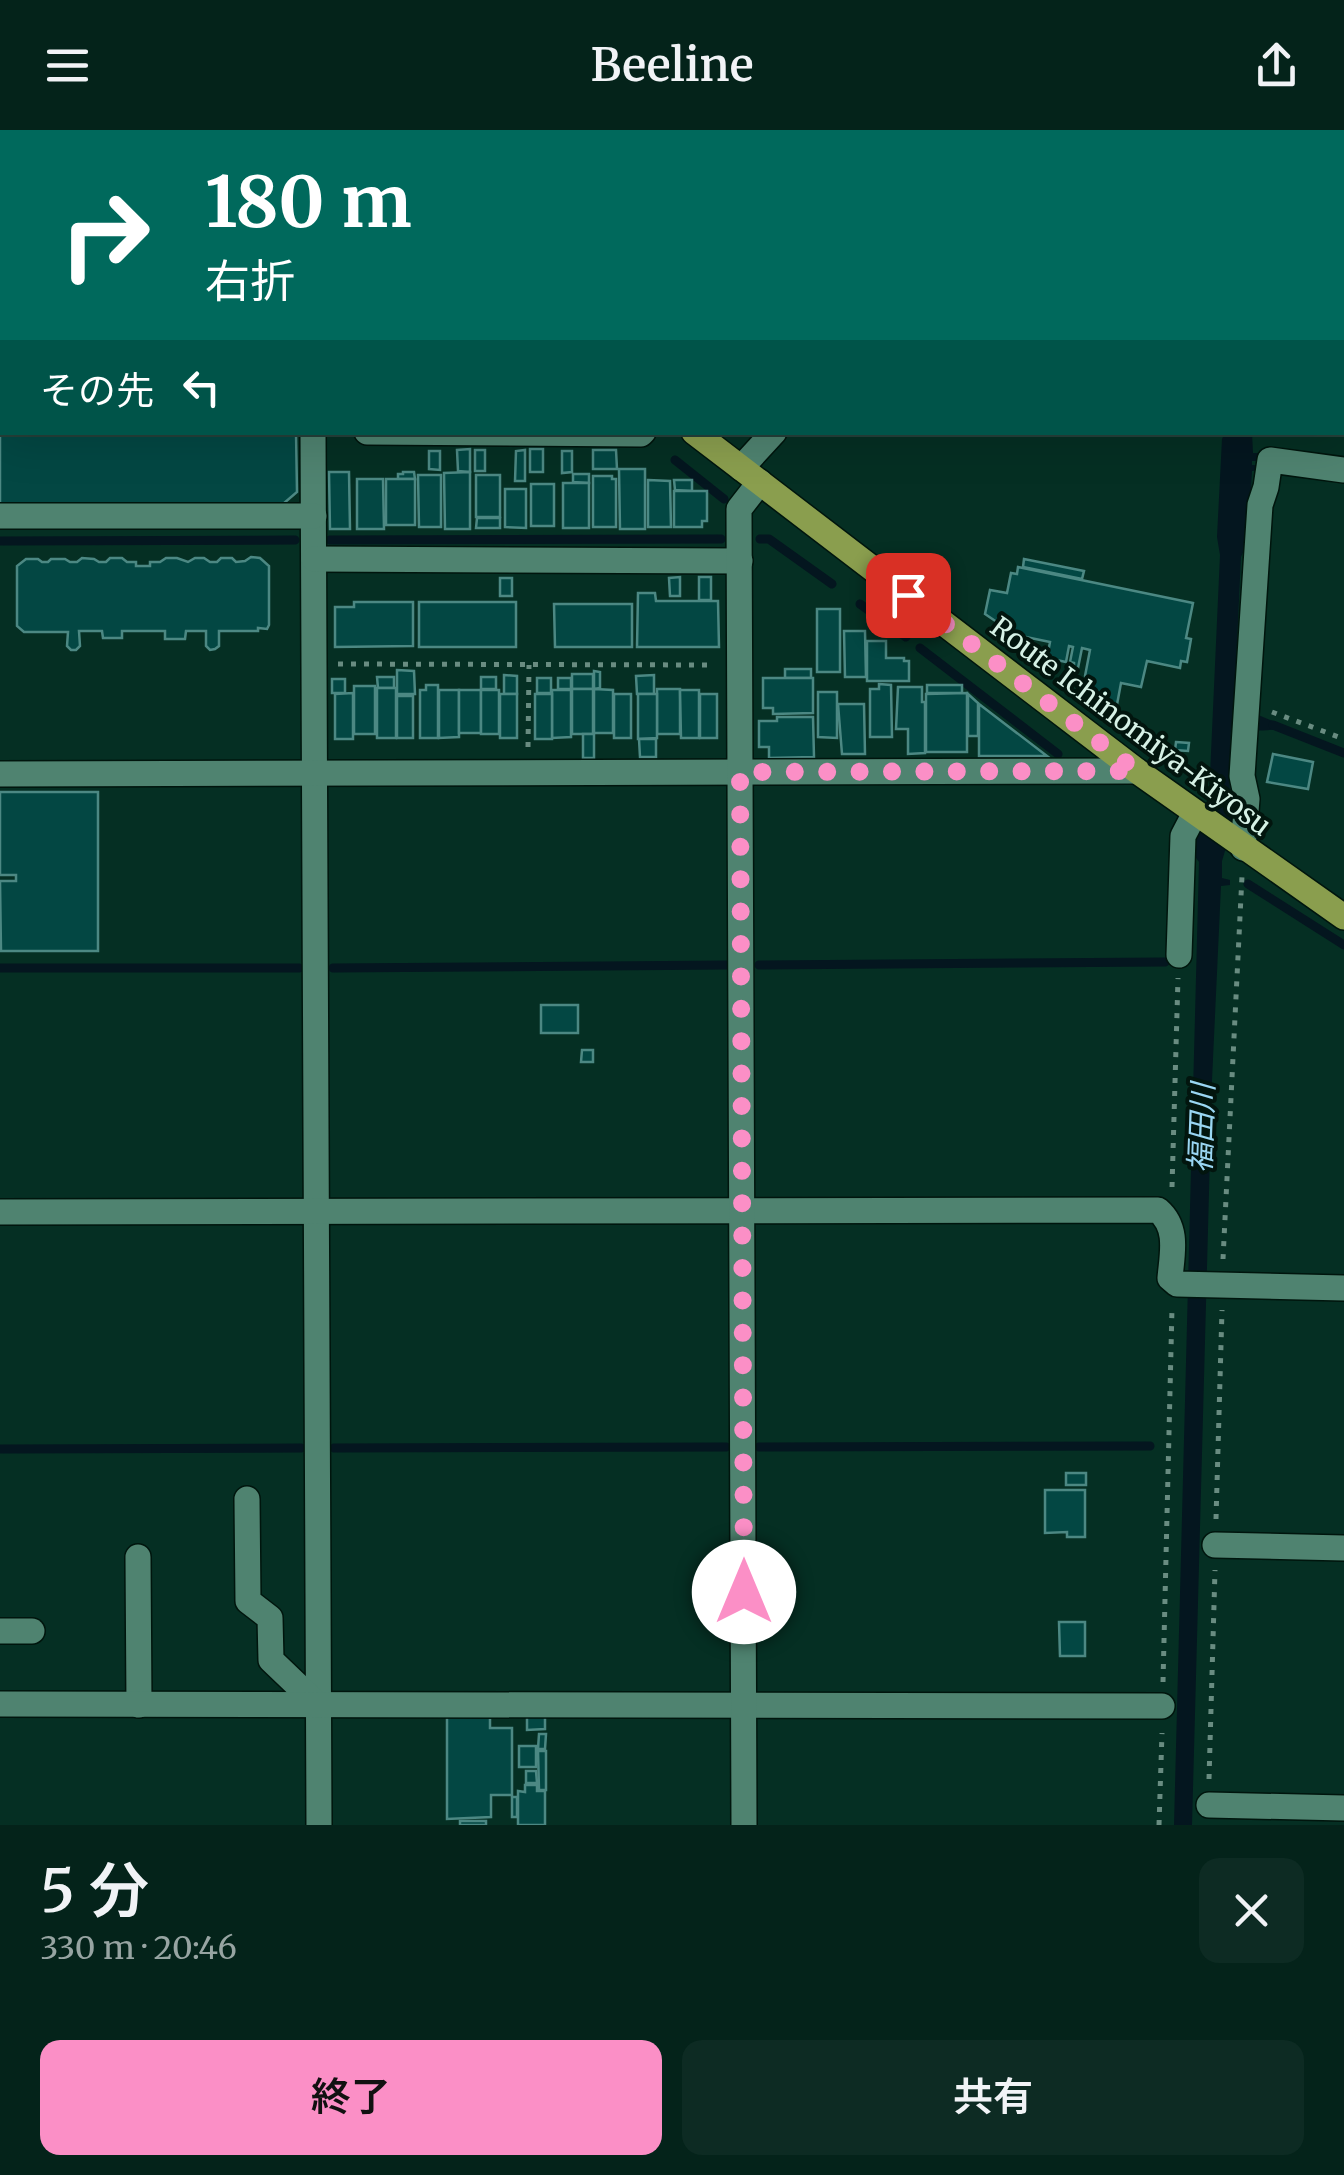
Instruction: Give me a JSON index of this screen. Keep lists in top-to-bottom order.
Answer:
{
  "streets": {
    "main road": ["Route Ichinomiya-Kiyosu"]
  },
  "water": ["福田川"],
  "page": {
    "header": "Beeline",
    "turn": ["180 m", "右折"],
    "then": "その先",
    "heading": ["5 分", "330 m · 20:46"],
    "buttons": ["終了", "共有"]
  }
}
